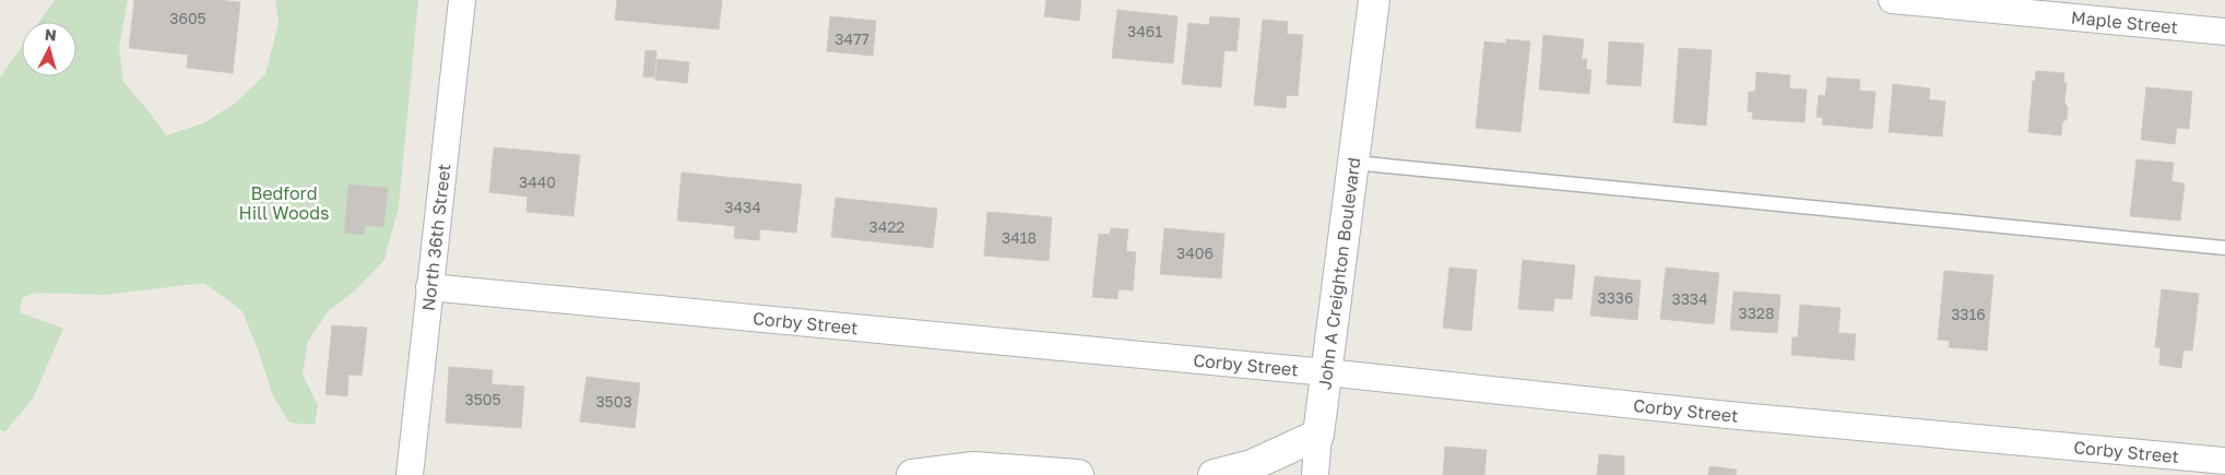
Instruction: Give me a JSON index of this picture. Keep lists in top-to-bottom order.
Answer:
{
  "streets": {
    "street": [
      "Maple Street",
      "North 36th Street",
      "John A Creighton Boulevard",
      "Corby Street"
    ]
  },
  "crossings": [
    ["North 36th Street", "Corby Street"],
    ["John A Creighton Boulevard", "Corby Street"]
  ],
  "parks": ["Bedford Hill Woods"],
  "house_numbers": [
    "3605",
    "3461",
    "3477",
    "3440",
    "3434",
    "3422",
    "3418",
    "3406",
    "3336",
    "3334",
    "3328",
    "3316",
    "3505",
    "3503"
  ],
  "north": "top"
}
